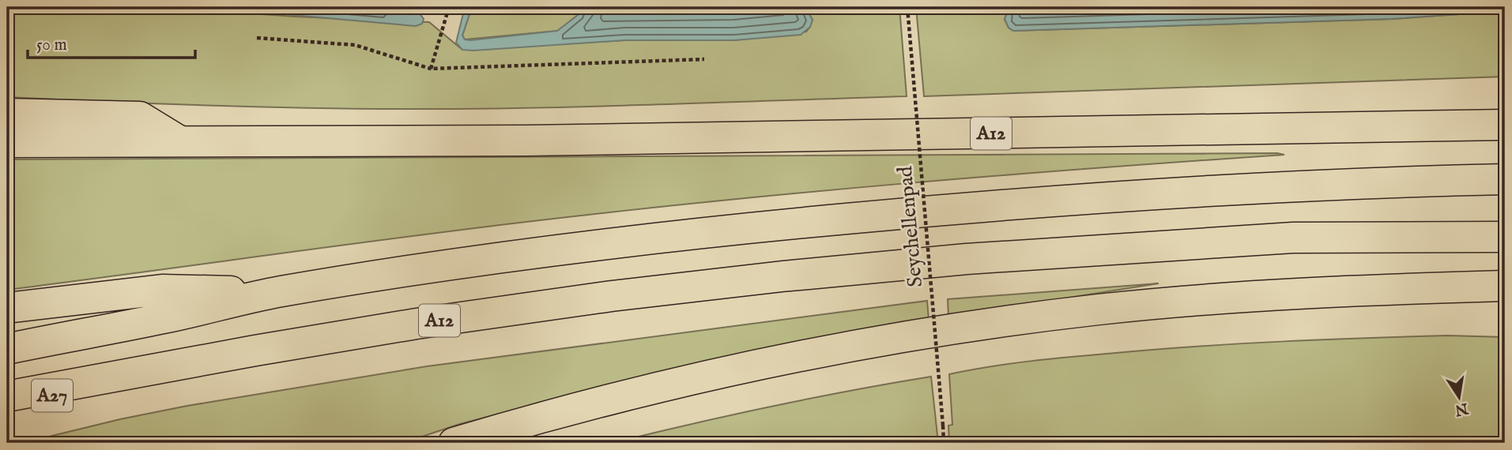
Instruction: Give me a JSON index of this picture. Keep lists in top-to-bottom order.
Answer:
{
  "streets": {
    "highway": ["A12", "A27"],
    "path": ["Seychellenpad"]
  },
  "crossings": [
    ["A12", "A27"]
  ],
  "scale_bar": "50 m",
  "north": "bottom"
}
